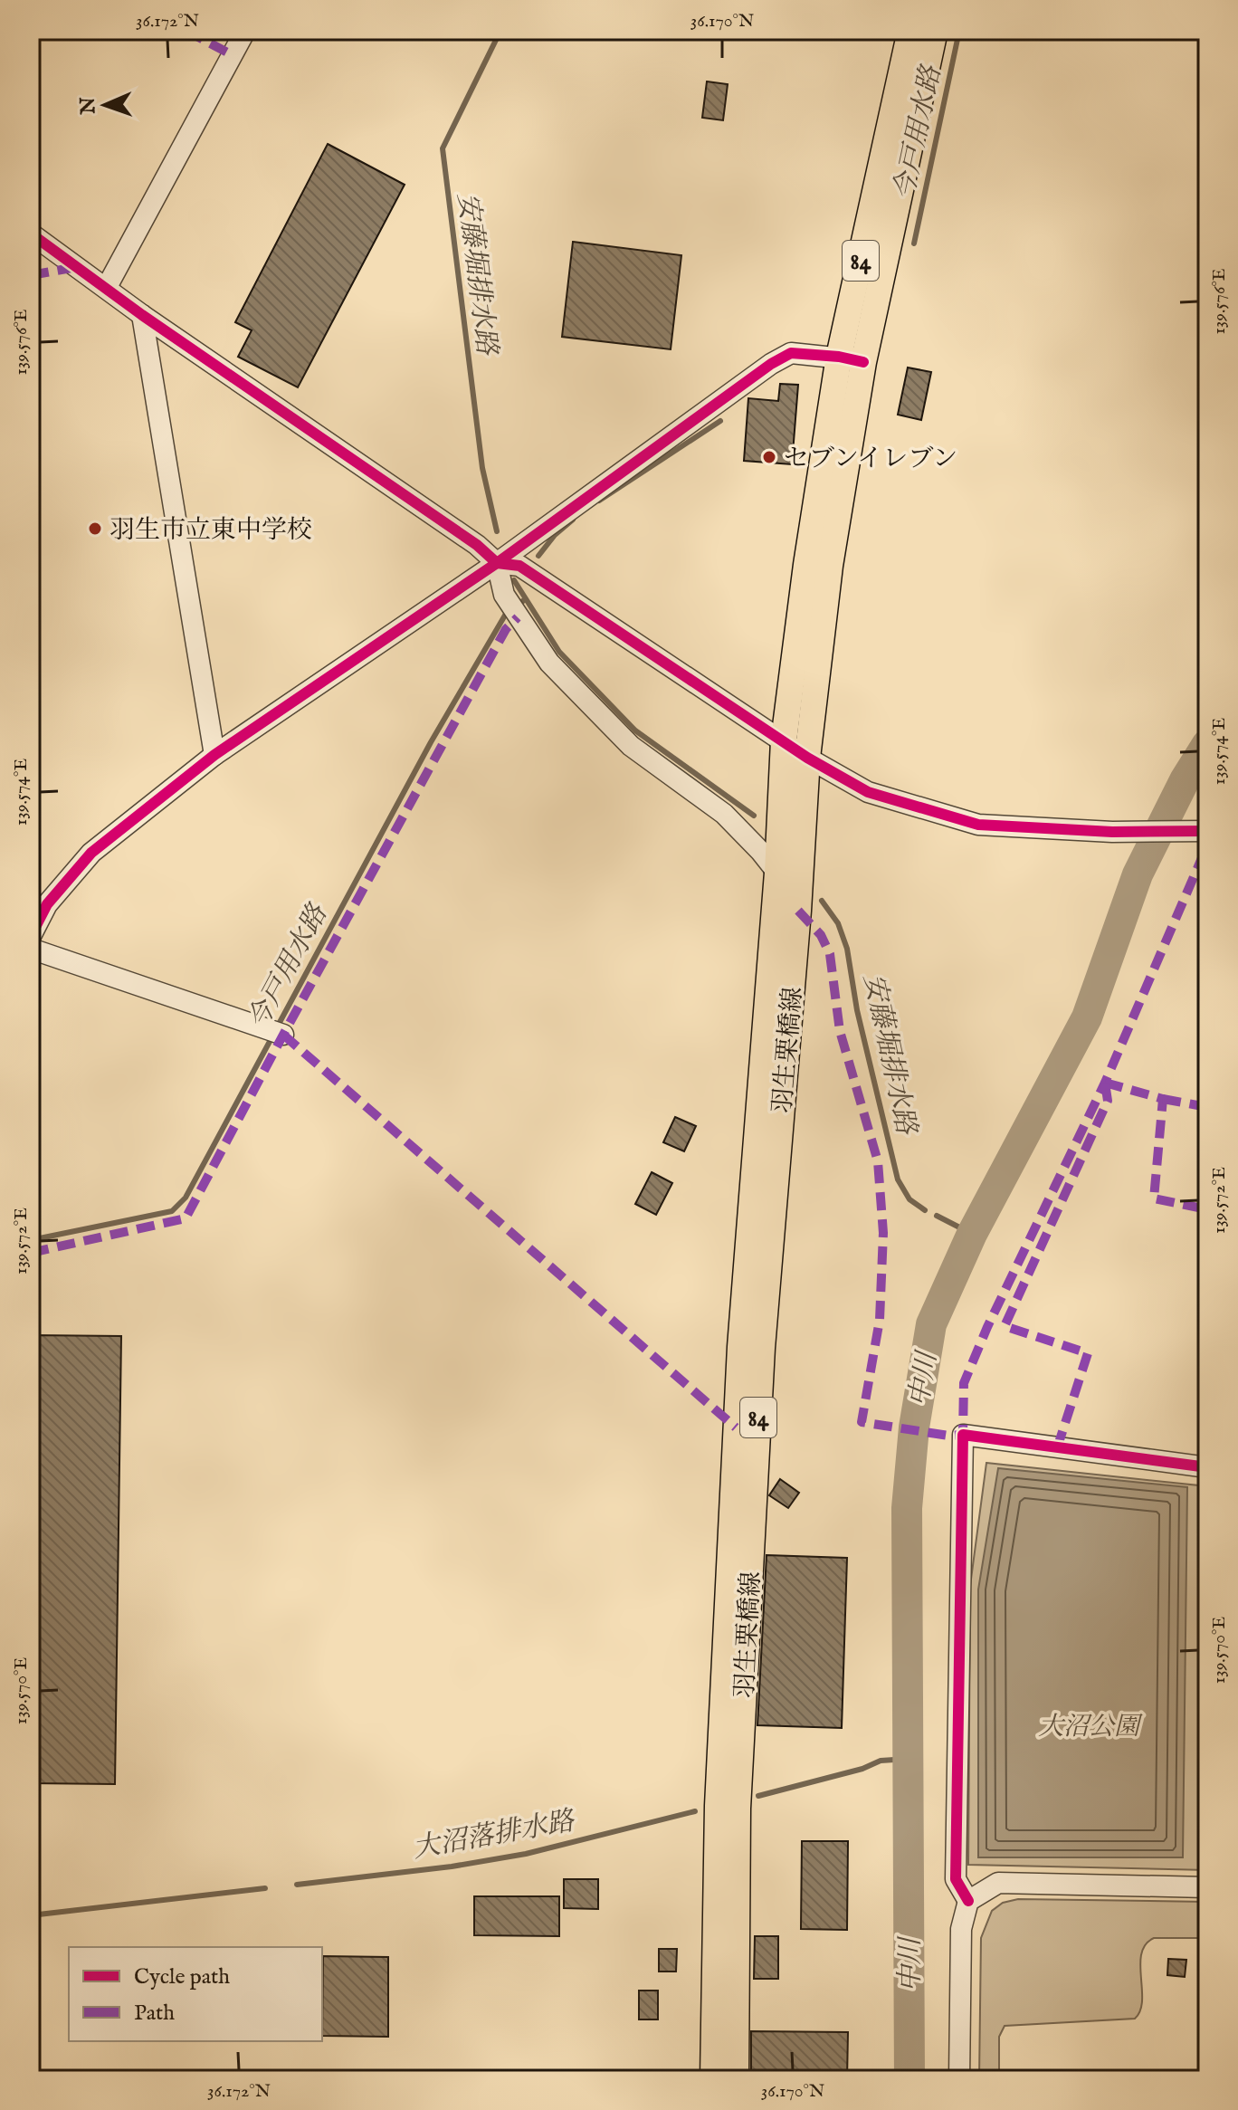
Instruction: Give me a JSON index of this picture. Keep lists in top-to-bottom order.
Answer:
{
  "streets": {
    "main road": ["84", "羽生栗橋線"]
  },
  "water": [
    "今戸用水路",
    "安藤堀排水路",
    "中川",
    "大沼落排水路"
  ],
  "parks": ["大沼公園"],
  "places": ["セブンイレブン", "羽生市立東中学校"],
  "legend": ["Cycle path", "Path"],
  "north": "left",
  "coordinates": [
    "36.172°N",
    "36.170°N",
    "139.576°E",
    "139.574°E",
    "139.572°E",
    "139.570°E"
  ]
}
